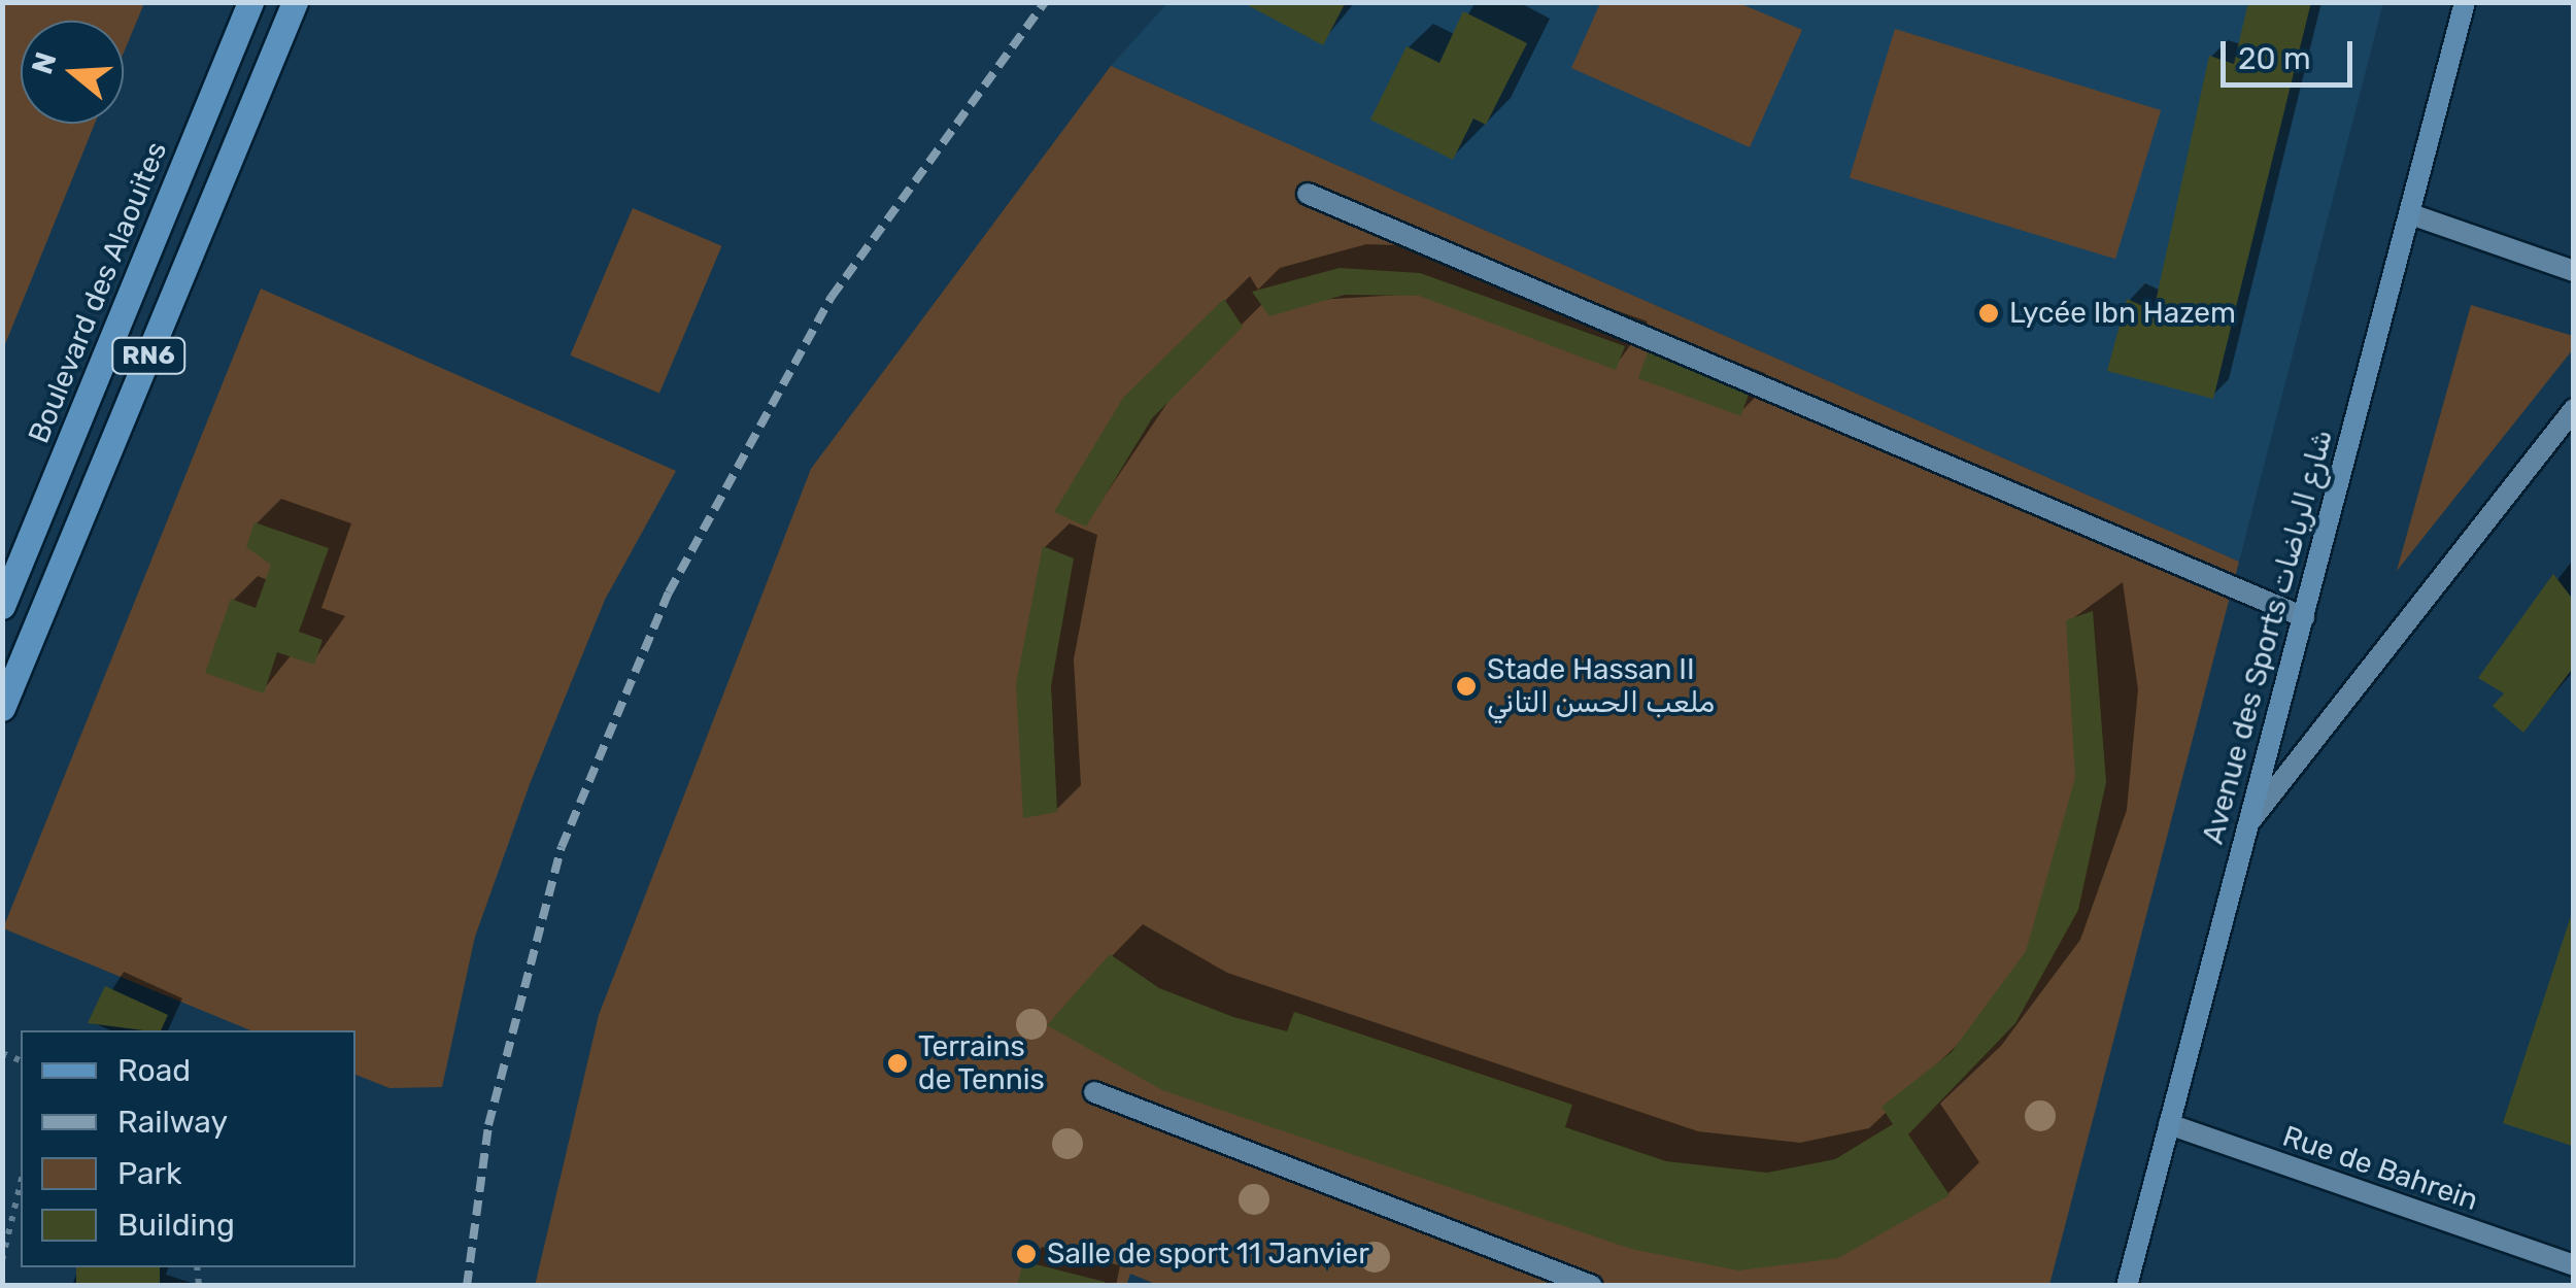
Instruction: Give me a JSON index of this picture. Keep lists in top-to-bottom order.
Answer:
{
  "streets": {
    "main road": ["Boulevard des Alaouites", "RN6"],
    "street": ["Avenue des Sports شارع الرياضات", "Rue de Bahrein"]
  },
  "crossings": [
    ["Avenue des Sports شارع الرياضات", "Rue de Bahrein"]
  ],
  "places": [
    "Lycée Ibn Hazem",
    "Stade Hassan II ملعب الحسن التاني",
    "Terrains de Tennis",
    "Salle de sport 11 Janvier"
  ],
  "legend": [
    "Road",
    "Railway",
    "Park",
    "Building"
  ],
  "scale_bar": "20 m",
  "north": "left"
}
